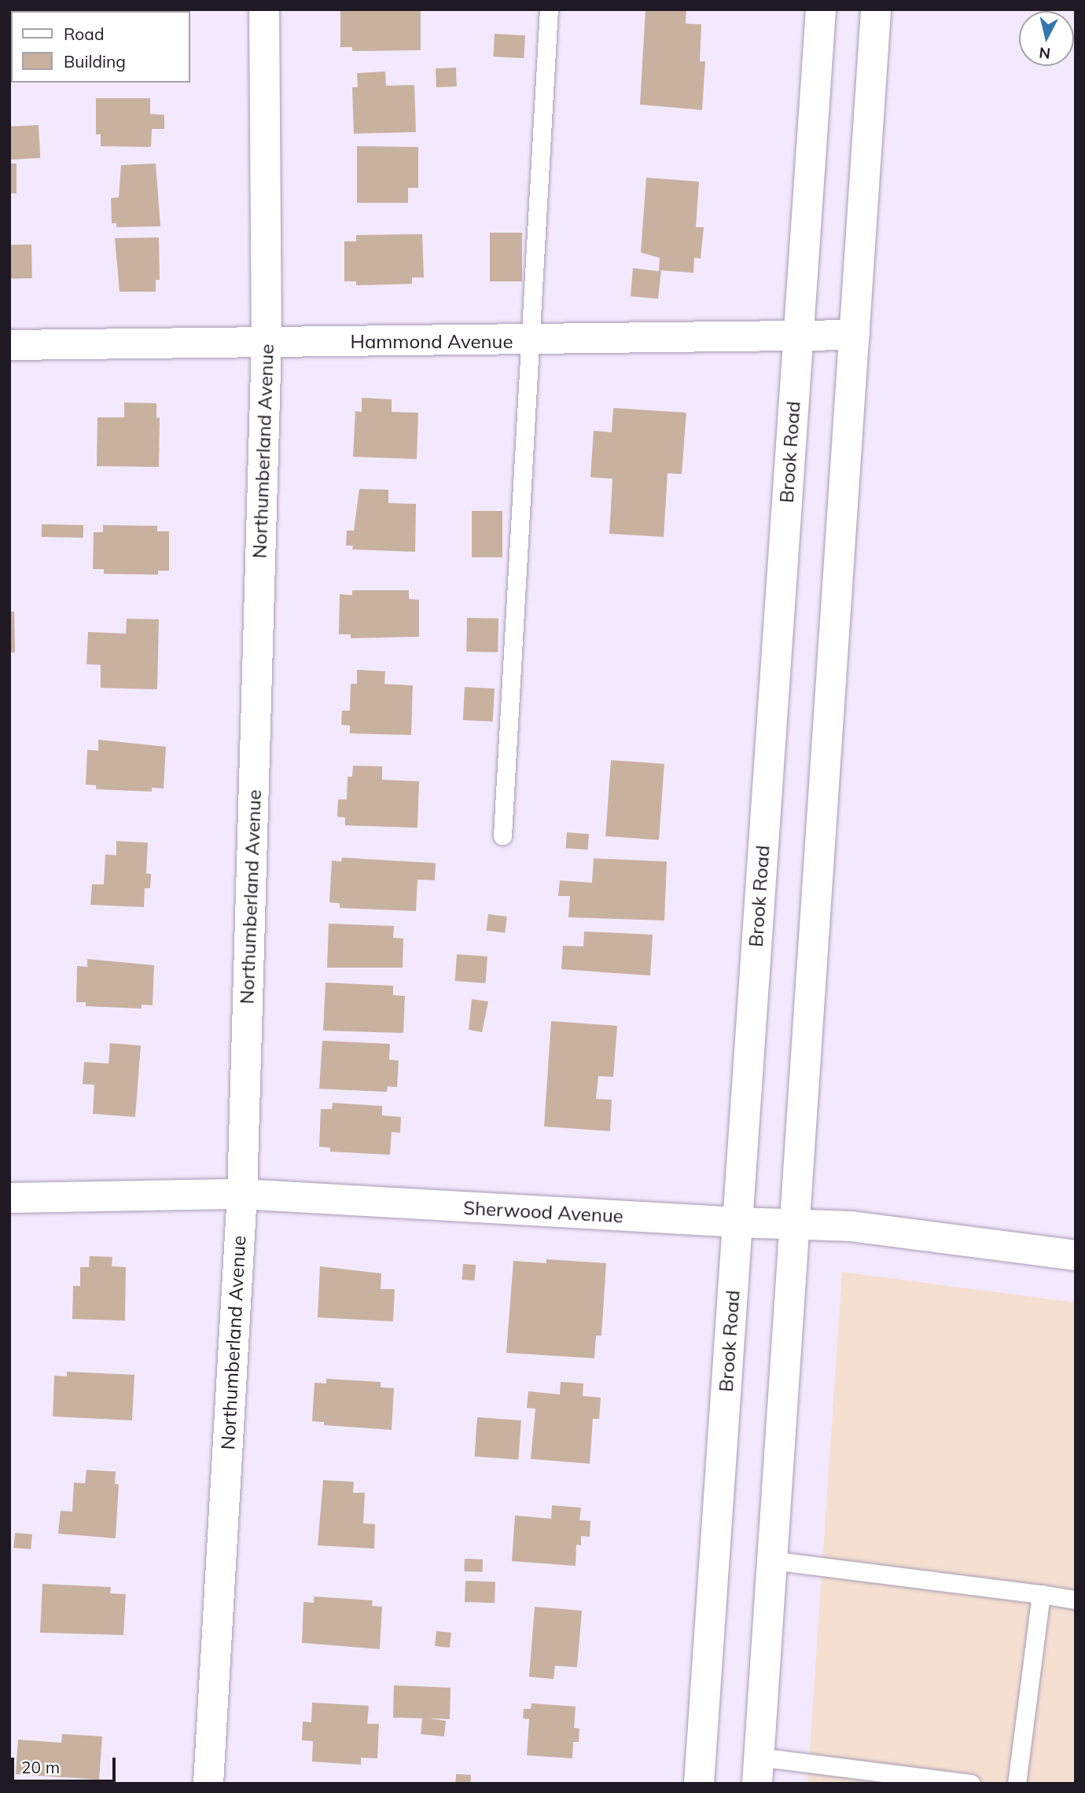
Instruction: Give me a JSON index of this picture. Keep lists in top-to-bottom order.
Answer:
{
  "streets": {
    "street": [
      "Hammond Avenue",
      "Northumberland Avenue",
      "Brook Road",
      "Sherwood Avenue"
    ]
  },
  "crossings": [
    ["Hammond Avenue", "Northumberland Avenue"],
    ["Hammond Avenue", "Brook Road"],
    ["Northumberland Avenue", "Sherwood Avenue"],
    ["Brook Road", "Sherwood Avenue"]
  ],
  "legend": ["Road", "Building"],
  "scale_bar": "20 m",
  "north": "bottom"
}
